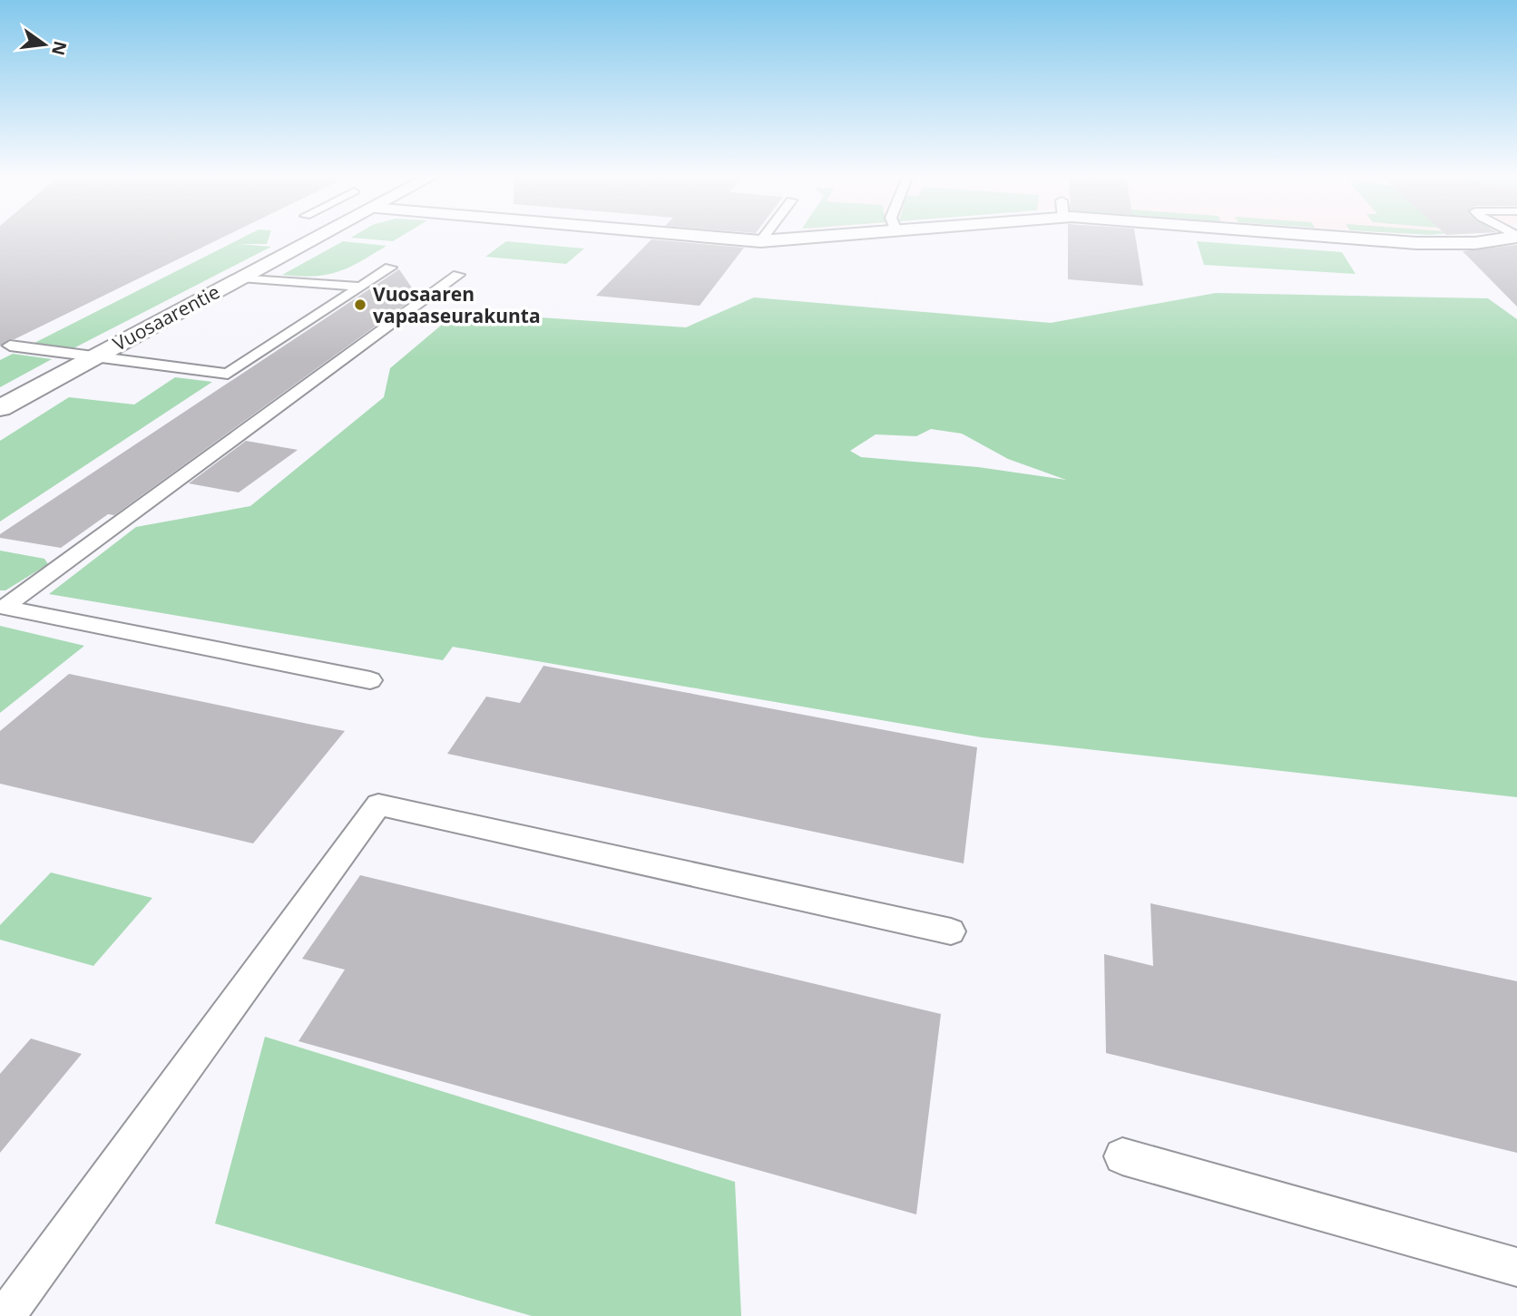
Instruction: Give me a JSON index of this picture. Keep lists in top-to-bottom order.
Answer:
{
  "streets": {
    "street": ["Vuosaarentie"]
  },
  "places": ["Vuosaaren vapaaseurakunta"],
  "north": "right"
}
